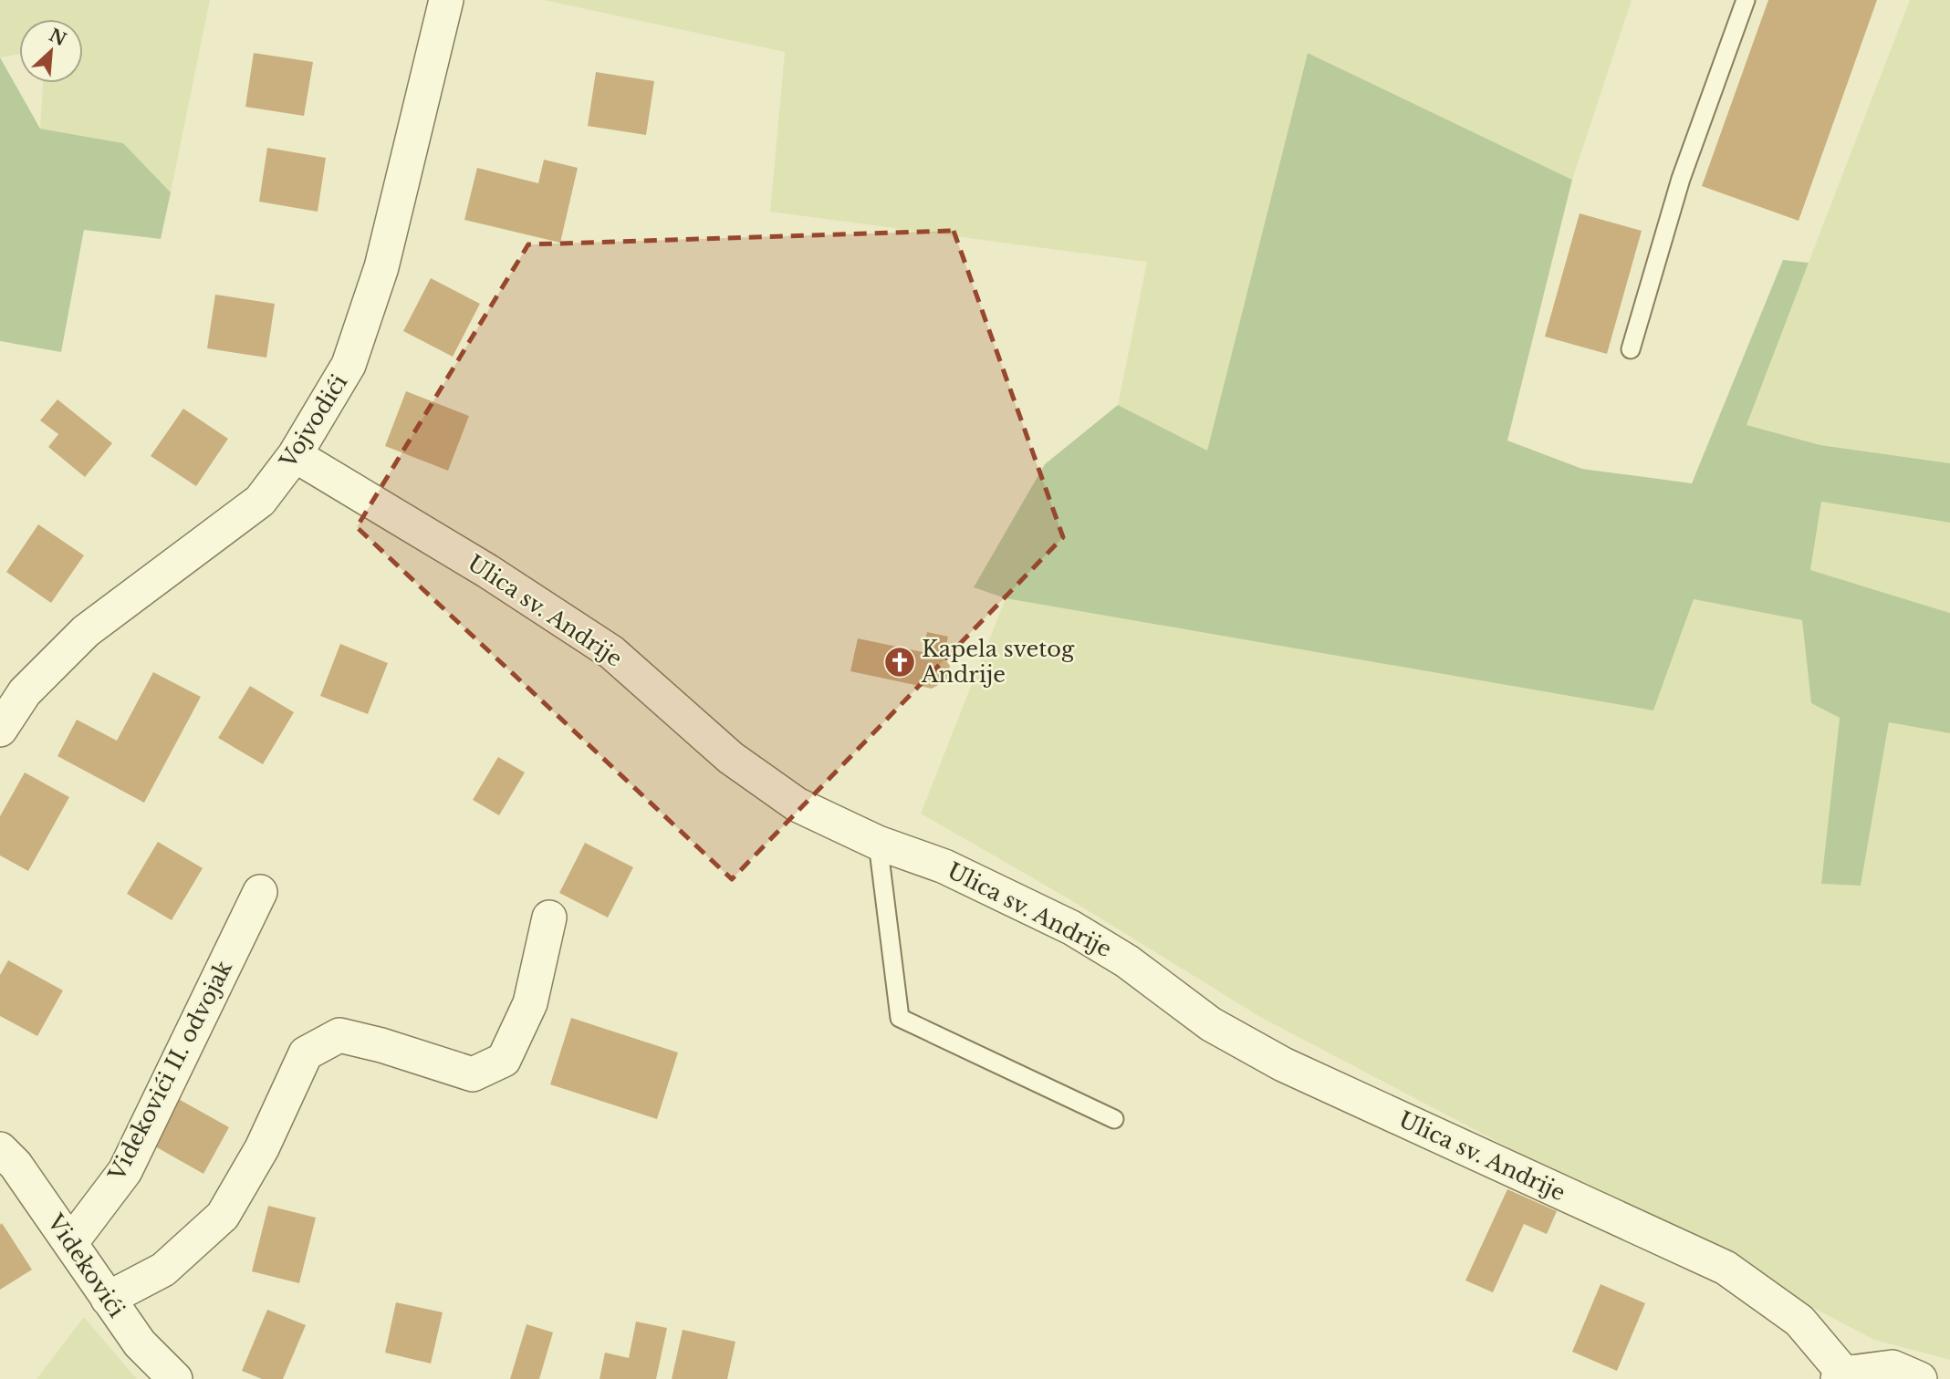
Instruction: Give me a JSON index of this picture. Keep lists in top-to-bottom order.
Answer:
{
  "streets": {
    "street": [
      "Vojvodići",
      "Ulica sv. Andrije",
      "Videkovići II. odvojak",
      "Videkovići"
    ]
  },
  "crossings": [
    ["Vojvodići", "Ulica sv. Andrije"],
    ["Videkovići II. odvojak", "Videkovići"]
  ],
  "places": {
    "church": ["Kapela svetog Andrije"]
  },
  "north": "top right"
}
